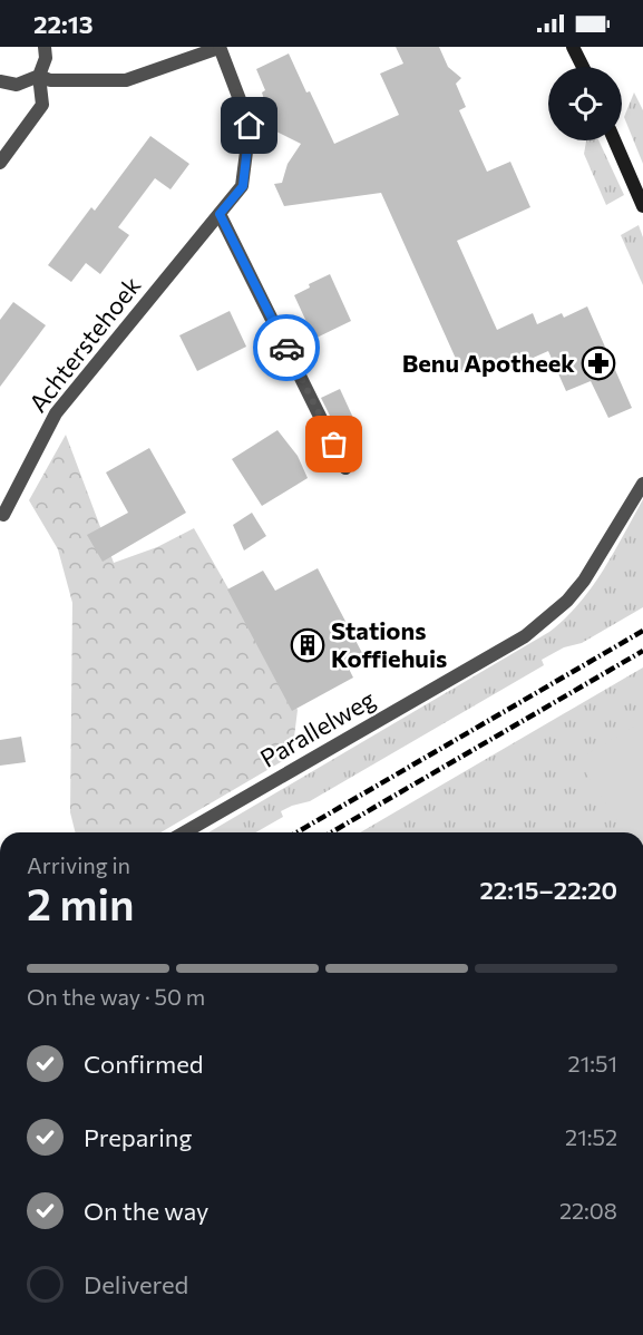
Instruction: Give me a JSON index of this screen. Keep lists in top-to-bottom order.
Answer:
{
  "streets": {
    "street": ["Achterstehoek", "Parallelweg"]
  },
  "places": {
    "pharmacy": ["Benu Apotheek"],
    "building": ["Stations Koffiehuis"]
  },
  "page": {
    "status": "22:13",
    "heading": ["2 min", "Arriving in", "22:15–22:20"],
    "bar": "On the way · 50 m",
    "list": [
      ["Confirmed", "21:51"],
      ["Preparing", "21:52"],
      ["On the way", "22:08"],
      "Delivered"
    ]
  }
}
